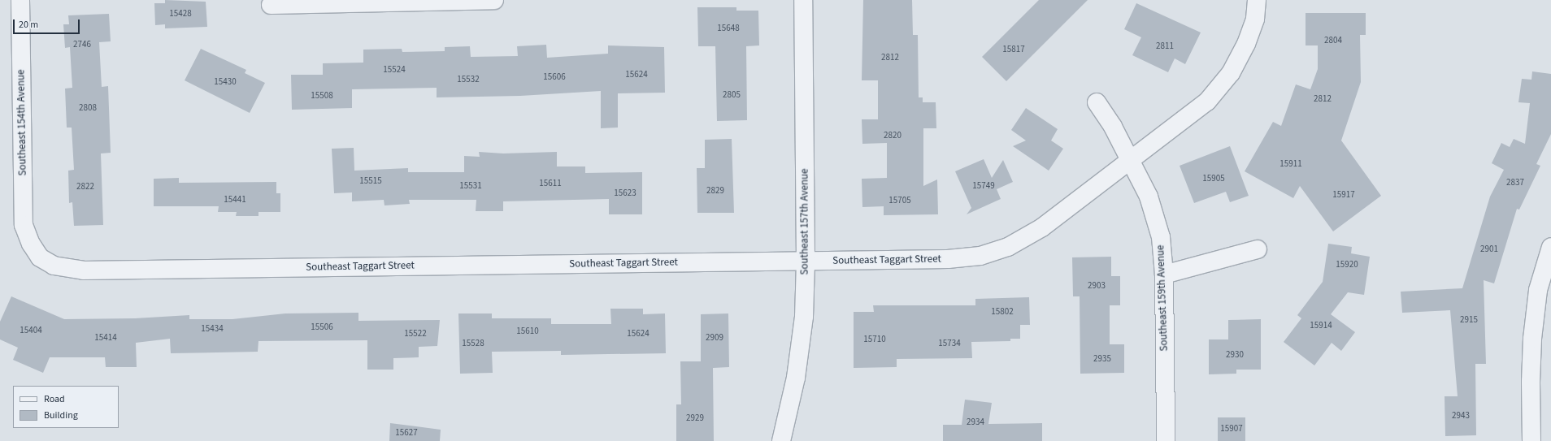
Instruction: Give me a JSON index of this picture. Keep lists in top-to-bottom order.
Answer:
{
  "streets": {
    "street": [
      "Southeast 154th Avenue",
      "Southeast 157th Avenue",
      "Southeast Taggart Street",
      "Southeast 159th Avenue"
    ]
  },
  "crossings": [
    ["Southeast 154th Avenue", "Southeast Taggart Street"],
    ["Southeast 157th Avenue", "Southeast Taggart Street"],
    ["Southeast Taggart Street", "Southeast 159th Avenue"]
  ],
  "house_numbers": [
    "15428",
    "15648",
    "2804",
    "2746",
    "2811",
    "15817",
    "2812",
    "15524",
    "15624",
    "15606",
    "15532",
    "15430",
    "2805",
    "15508",
    "2812",
    "2808",
    "2820",
    "15911",
    "15905",
    "15515",
    "2837",
    "15611",
    "15531",
    "15749",
    "2822",
    "2829",
    "15623",
    "15917",
    "15441",
    "15705",
    "2901",
    "15920",
    "2903",
    "15802",
    "2915",
    "15914",
    "15506",
    "15434",
    "15404",
    "15610",
    "15522",
    "15624",
    "15414",
    "2909",
    "15710",
    "15528",
    "15734",
    "2930",
    "2935",
    "2943",
    "2929",
    "2934",
    "15907",
    "15627"
  ],
  "legend": ["Road", "Building"],
  "scale_bar": "20 m"
}
